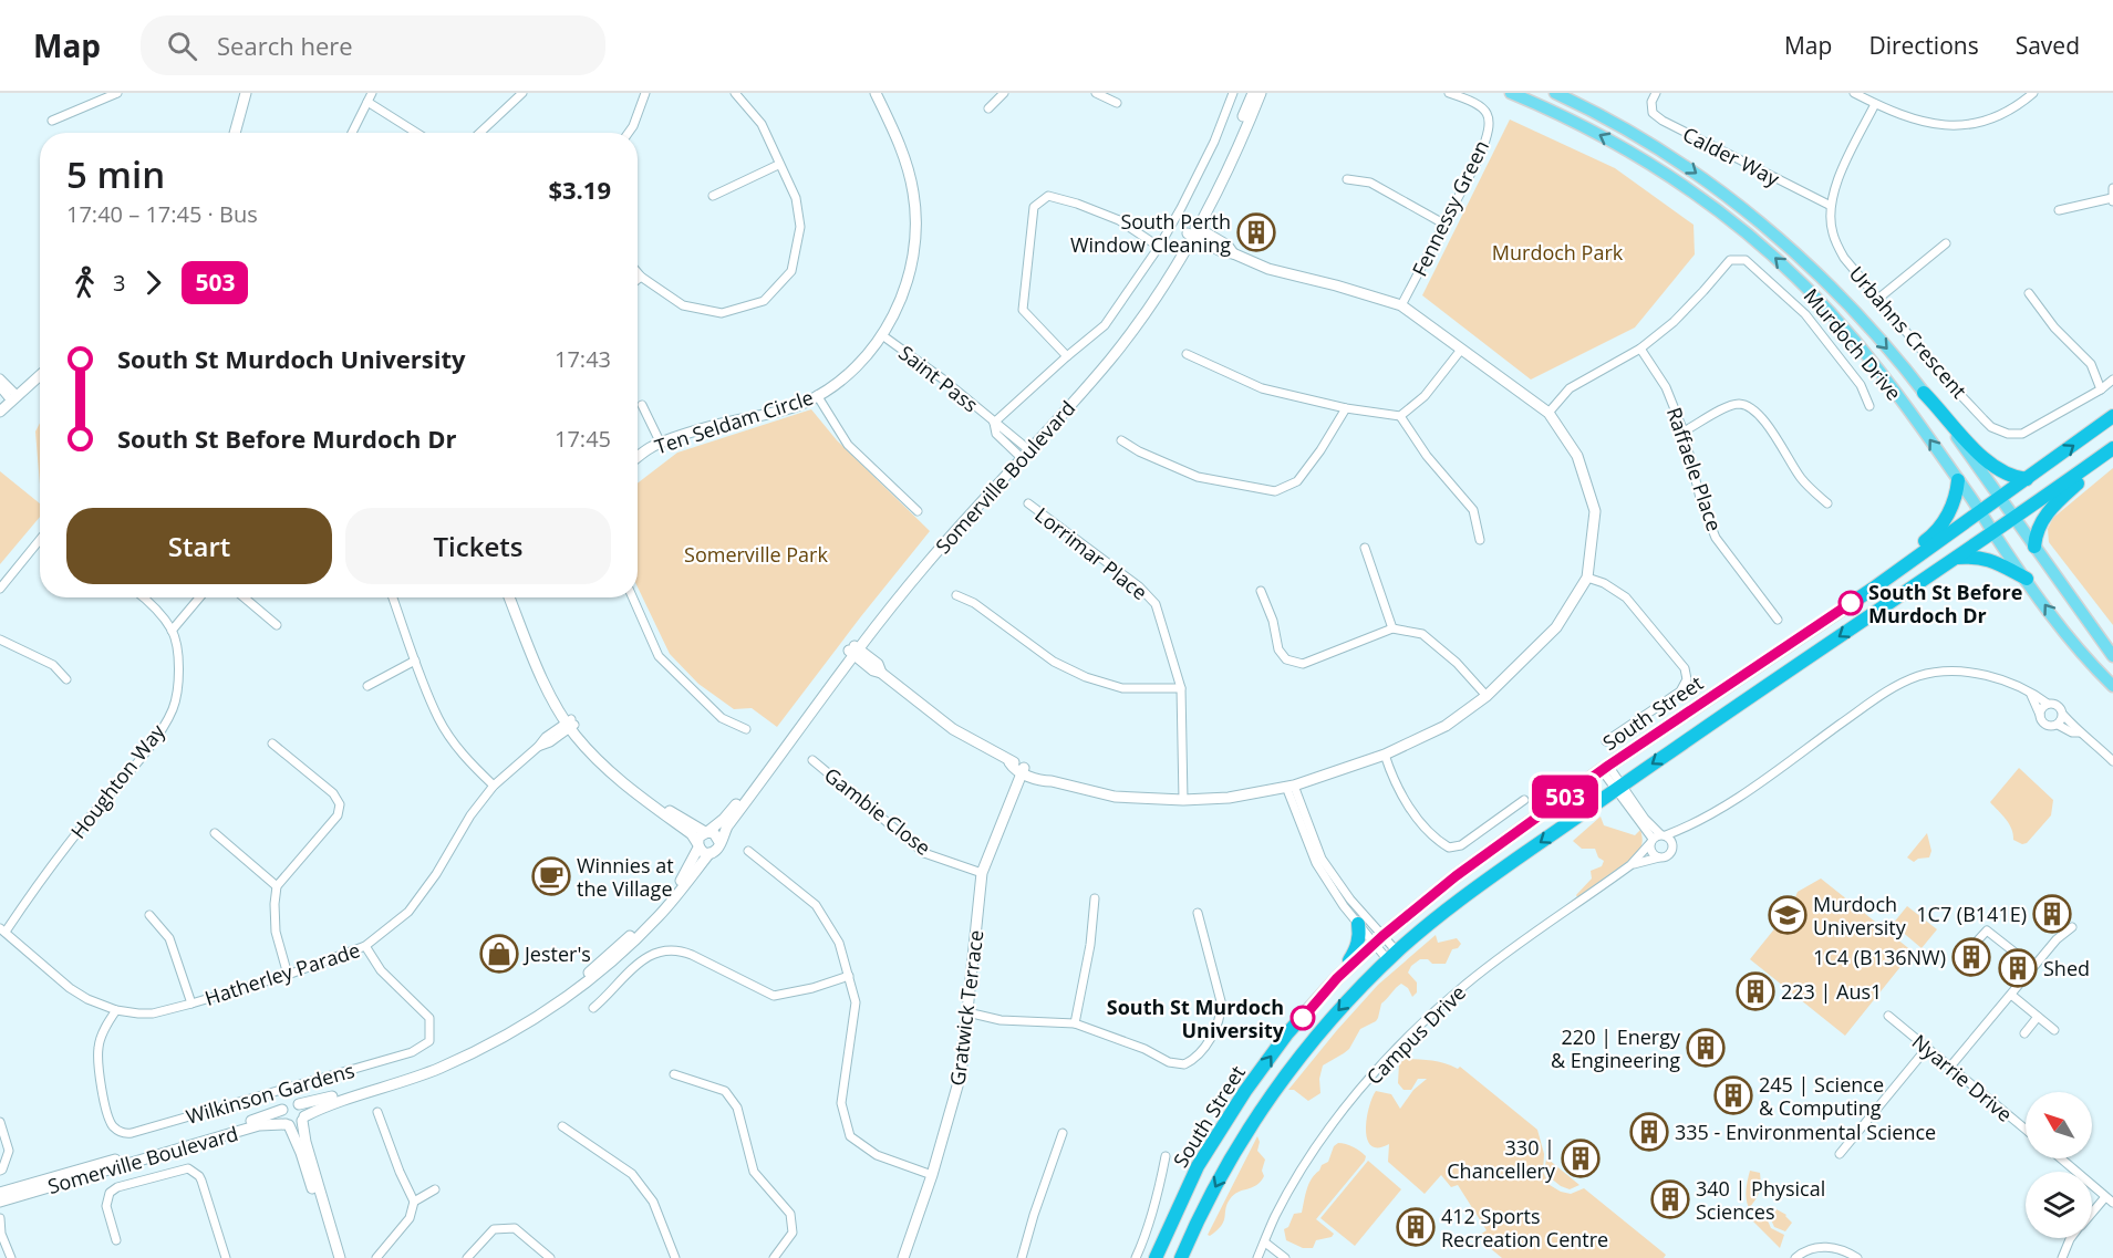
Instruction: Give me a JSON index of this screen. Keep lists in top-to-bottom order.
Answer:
{
  "streets": {
    "highway": ["South Street"],
    "main road": ["Murdoch Drive"],
    "street": [
      "Calder Way",
      "Fennessy Green",
      "Urbahns Crescent",
      "Saint Pass",
      "Ten Seldam Circle",
      "Raffaele Place",
      "Somerville Boulevard",
      "Lorrimar Place",
      "Houghton Way",
      "Gambie Close",
      "Hatherley Parade",
      "Gratwick Terrace",
      "Campus Drive",
      "Nyarrie Drive",
      "Wilkinson Gardens"
    ]
  },
  "crossings": [
    ["Calder Way", "Urbahns Crescent"],
    ["Murdoch Drive", "South Street"],
    ["Saint Pass", "Ten Seldam Circle"],
    ["Saint Pass", "Somerville Boulevard"],
    ["Houghton Way", "Hatherley Parade"],
    ["Gambie Close", "Gratwick Terrace"],
    ["Hatherley Parade", "Wilkinson Gardens"]
  ],
  "parks": ["Murdoch Park", "Somerville Park"],
  "places": {
    "building": [
      "South Perth Window Cleaning",
      "1C7 (B141E)",
      "1C4 (B136NW)",
      "Shed",
      "223 | Aus1",
      "220 | Energy & Engineering",
      "245 | Science & Computing",
      "335 - Environmental Science",
      "330 | Chancellery",
      "340 | Physical Sciences",
      "412 Sports Recreation Centre"
    ],
    "other": ["South St Before Murdoch Dr", "South St Murdoch University"],
    "cafe": ["Winnies at the Village"],
    "school or university": ["Murdoch University"],
    "shop": ["Jester's"]
  },
  "lines": ["bus line 503"],
  "north": "top left",
  "page": {
    "header": "Map",
    "search": "Search here",
    "nav": ["Map", "Directions", "Saved"],
    "on_map": "503",
    "heading": ["5 min", "17:40 – 17:45 · Bus", "$3.19"],
    "legs": ["3", "503"],
    "list": [
      {
        "name": "South St Murdoch University",
        "value": "17:43"
      },
      {
        "name": "South St Before Murdoch Dr",
        "value": "17:45"
      }
    ],
    "buttons": ["Start", "Tickets"]
  }
}
